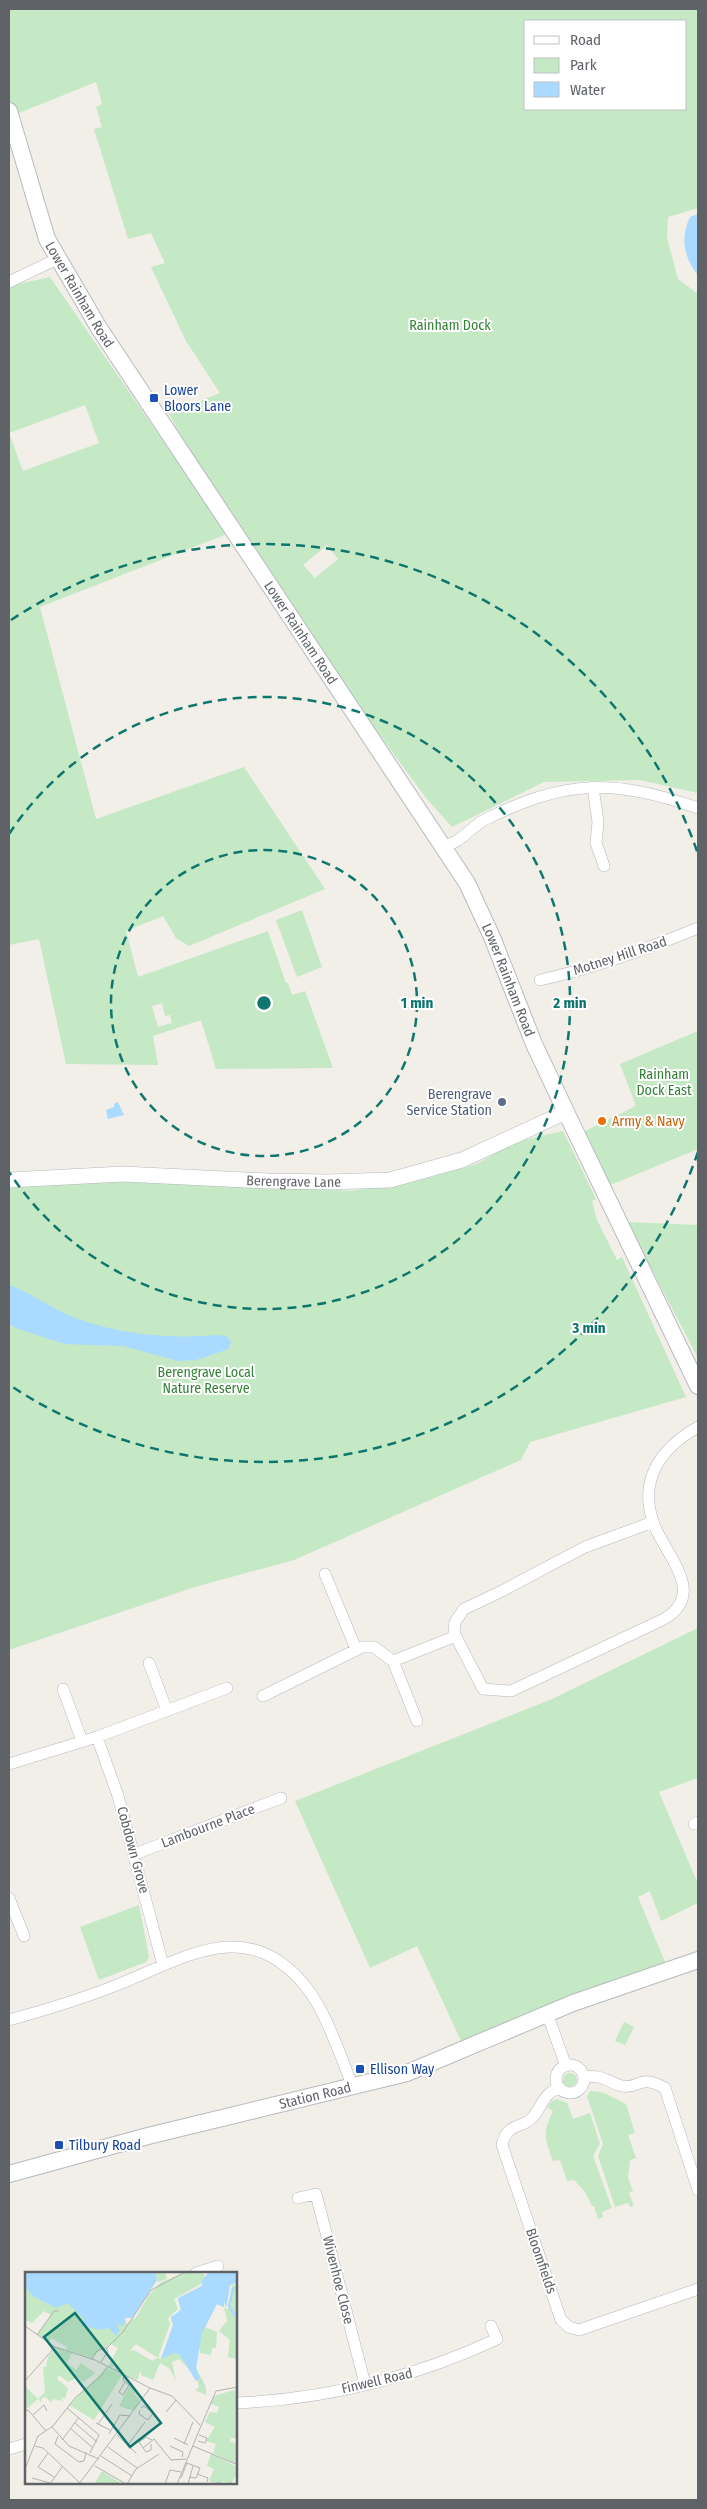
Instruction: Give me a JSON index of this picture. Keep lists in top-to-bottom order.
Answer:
{
  "streets": {
    "main road": ["Lower Rainham Road", "Station Road"],
    "street": [
      "Motney Hill Road",
      "Berengrave Lane",
      "Lambourne Place",
      "Cobdown Grove",
      "Bloomfields",
      "Wivenhoe Close",
      "Finwell Road"
    ]
  },
  "crossings": [
    ["Lower Rainham Road", "Berengrave Lane"],
    ["Lambourne Place", "Cobdown Grove"],
    ["Wivenhoe Close", "Finwell Road"]
  ],
  "parks": ["Rainham Dock", "Rainham Dock East", "Berengrave Local Nature Reserve"],
  "places": {
    "transit": ["Lower Bloors Lane", "Ellison Way", "Tilbury Road"],
    "other": ["Berengrave Service Station", "Army & Navy"]
  },
  "legend": ["Road", "Park", "Water"],
  "rings": ["1 min", "2 min", "3 min"]
}
